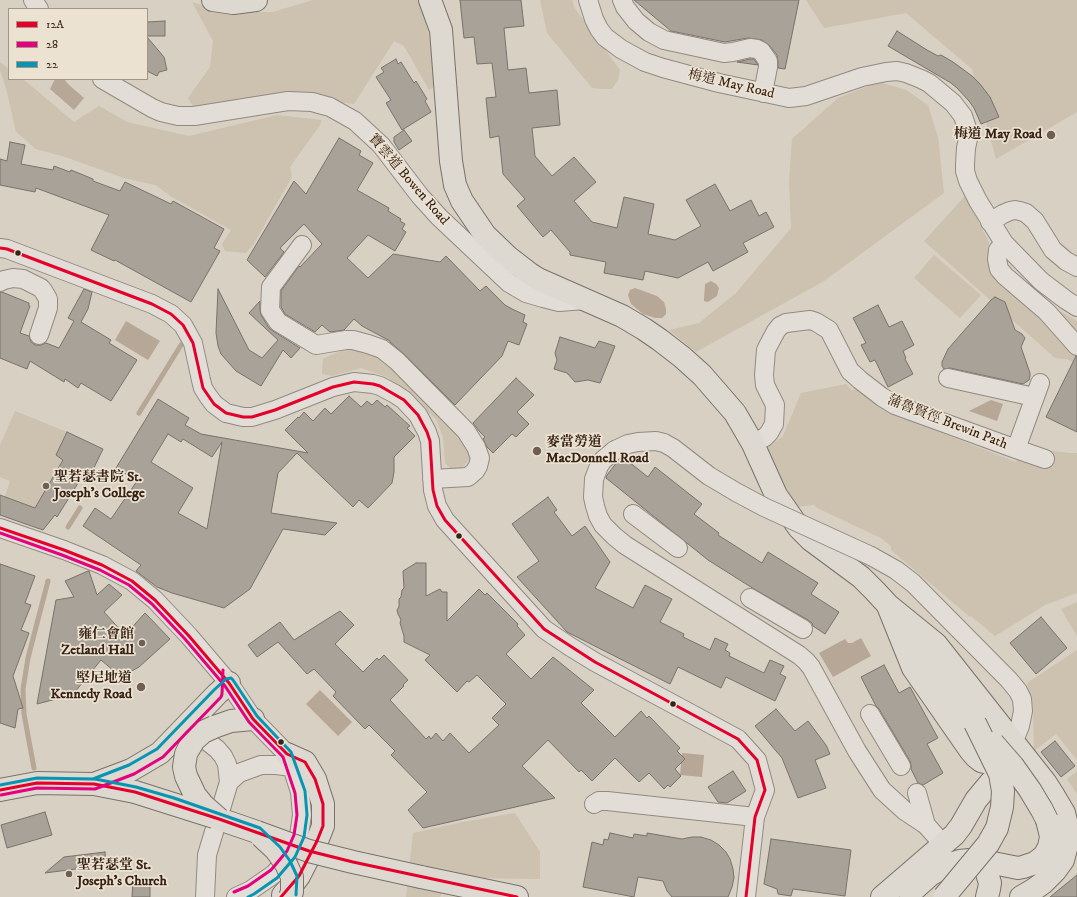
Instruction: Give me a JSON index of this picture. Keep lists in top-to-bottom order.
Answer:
{
  "streets": {
    "street": ["梅道 May Road", "寶雲道 Bowen Road", "蒲魯賢徑 Brewin Path"]
  },
  "places": [
    "梅道 May Road",
    "麥當勞道 MacDonnell Road",
    "聖若瑟書院 St. Joseph's College",
    "雍仁會館 Zetland Hall",
    "堅尼地道 Kennedy Road",
    "聖若瑟堂 St. Joseph's Church"
  ],
  "lines": ["transit line 12A", "transit line 28", "transit line 22"],
  "legend": ["12A", "28", "22"]
}
